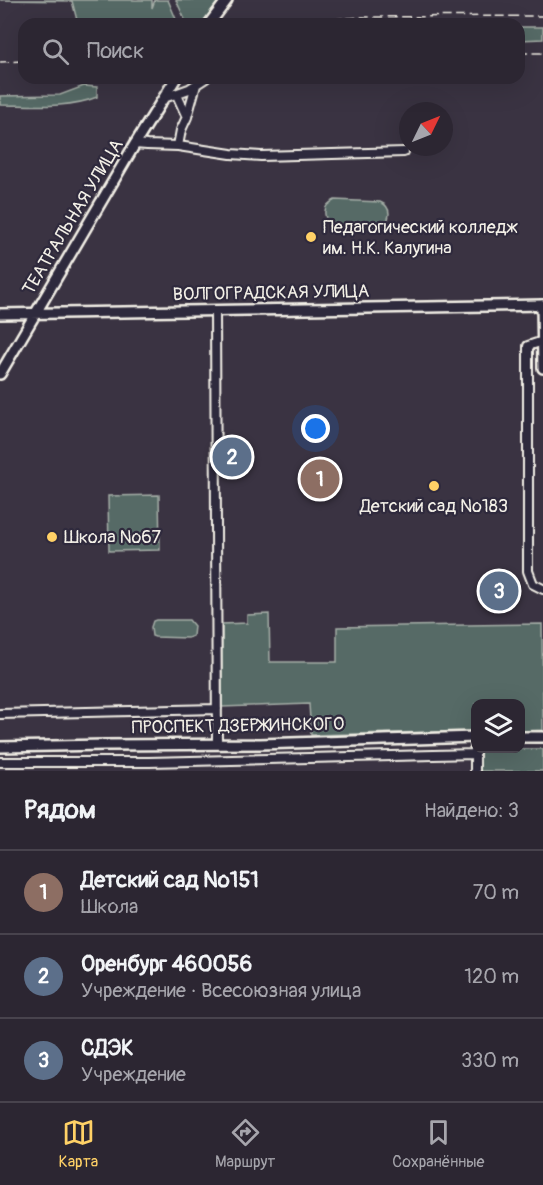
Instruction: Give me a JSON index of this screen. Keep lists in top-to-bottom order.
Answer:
{
  "streets": {
    "main road": ["ТЕАТРАЛЬНАЯ УЛИЦА", "ВОЛГОГРАДСКАЯ УЛИЦА", "ПРОСПЕКТ ДЗЕРЖИНСКОГО"]
  },
  "crossings": [
    ["ТЕАТРАЛЬНАЯ УЛИЦА", "ВОЛГОГРАДСКАЯ УЛИЦА"]
  ],
  "places": ["Педагогический колледж им. Н.К. Калугина", "Детский сад №183", "Школа №67"],
  "north": "top right",
  "page": {
    "search": "Поиск",
    "pins": ["2", "1", "3"],
    "heading": ["Рядом", "Найдено: 3"],
    "list": [
      {
        "mark": "1",
        "name": "Детский сад №151",
        "note": "Школа",
        "value": "70 m"
      },
      {
        "mark": "2",
        "name": "Оренбург 460056",
        "note": "Учреждение · Всесоюзная улица",
        "value": "120 m"
      },
      {
        "mark": "3",
        "name": "СДЭК",
        "note": "Учреждение",
        "value": "330 m"
      }
    ],
    "nav": ["Карта", "Маршрут", "Сохранённые"]
  }
}
